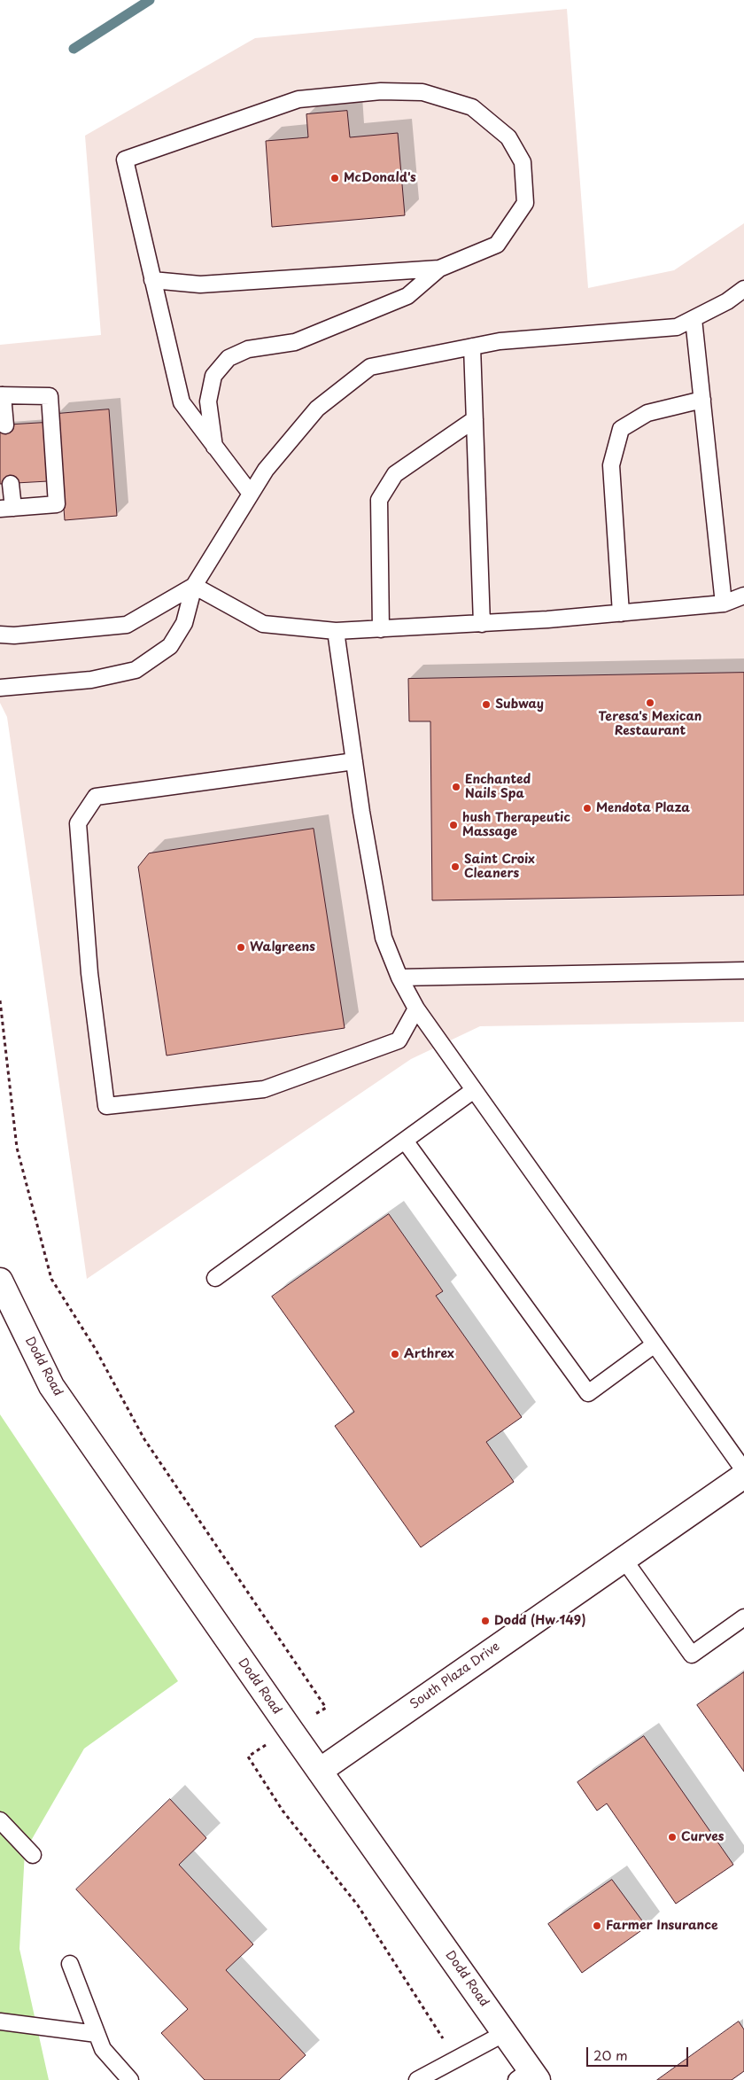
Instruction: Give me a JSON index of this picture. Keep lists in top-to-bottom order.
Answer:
{
  "streets": {
    "main road": ["Dodd Road", "South Plaza Drive"]
  },
  "crossings": [
    ["Dodd Road", "South Plaza Drive"]
  ],
  "places": [
    "McDonald's",
    "Teresa's Mexican Restaurant",
    "Subway",
    "Enchanted Nails Spa",
    "Mendota Plaza",
    "hush Therapeutic Massage",
    "Saint Croix Cleaners",
    "Walgreens",
    "Arthrex",
    "Dodd (Hw 149)",
    "Curves",
    "Farmer Insurance"
  ],
  "scale_bar": "20 m"
}
